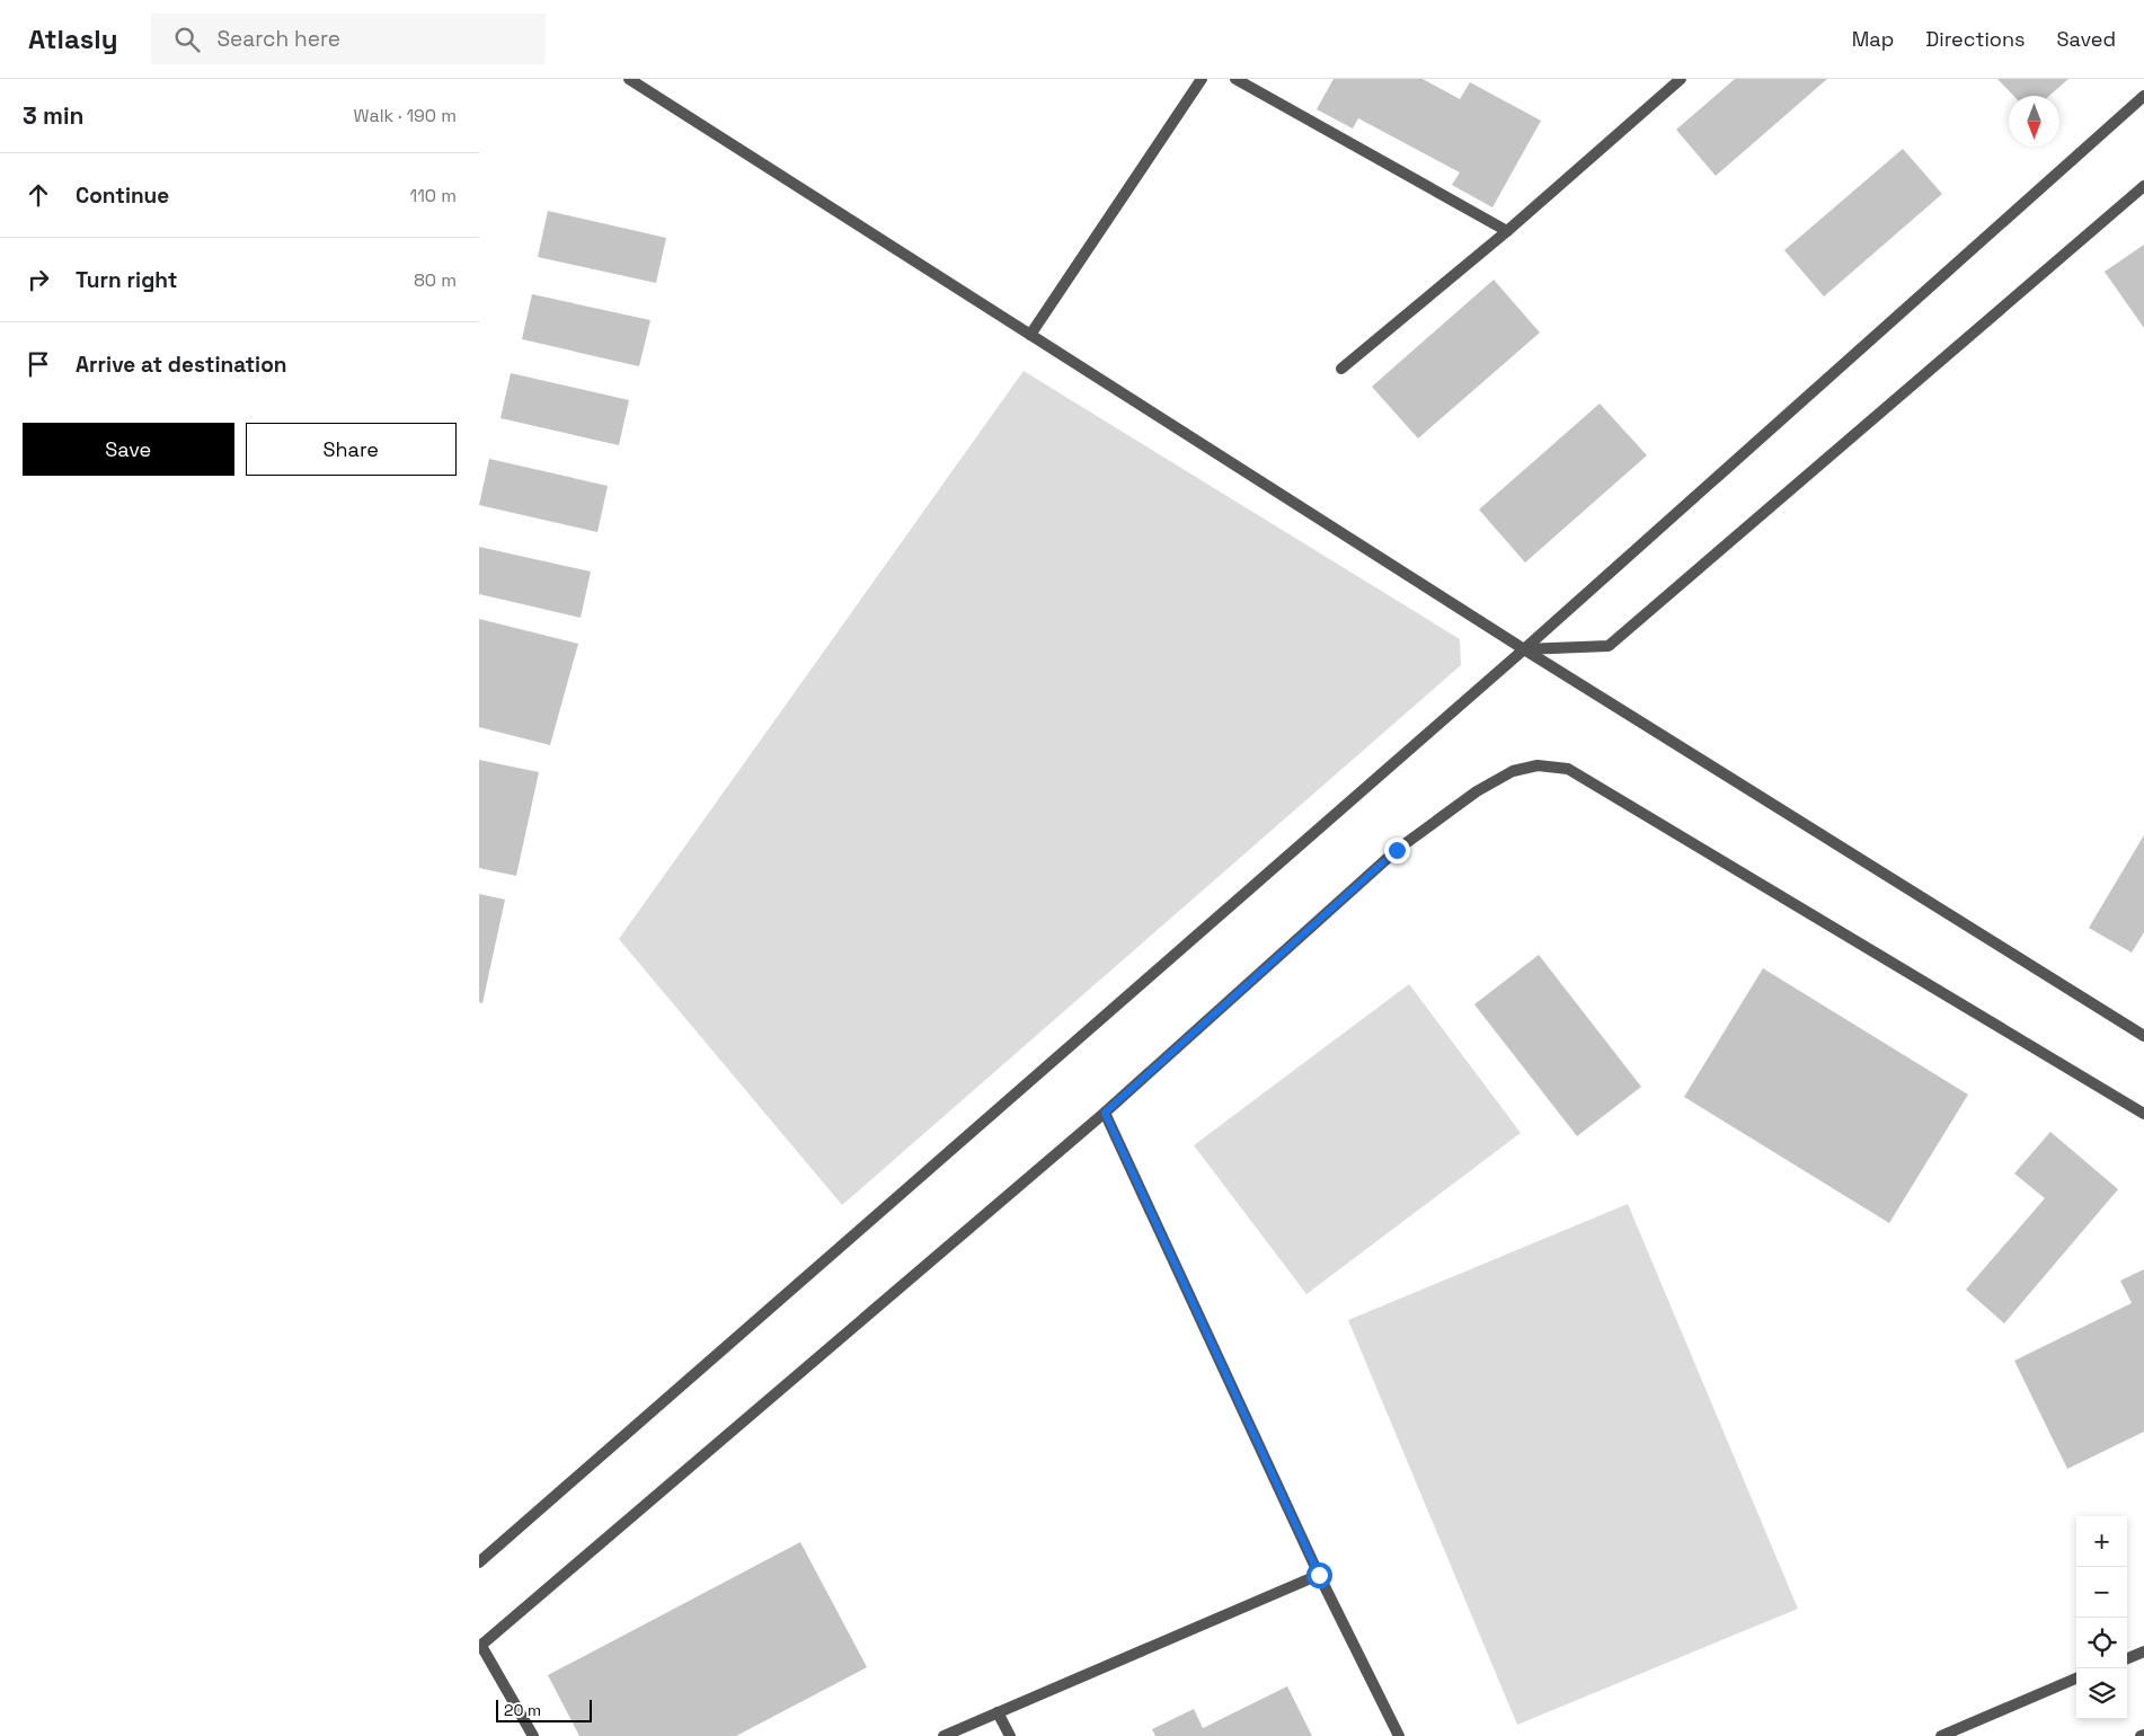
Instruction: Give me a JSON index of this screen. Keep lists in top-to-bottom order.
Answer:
{
  "scale_bar": "20 m",
  "north": "bottom",
  "page": {
    "header": "Atlasly",
    "search": "Search here",
    "nav": ["Map", "Directions", "Saved"],
    "heading": ["3 min", "Walk · 190 m"],
    "list": [
      ["Continue", "110 m"],
      ["Turn right", "80 m"],
      "Arrive at destination"
    ],
    "buttons": ["Save", "Share"],
    "map_buttons": ["+", "−"],
    "scale": "20 m"
  }
}
